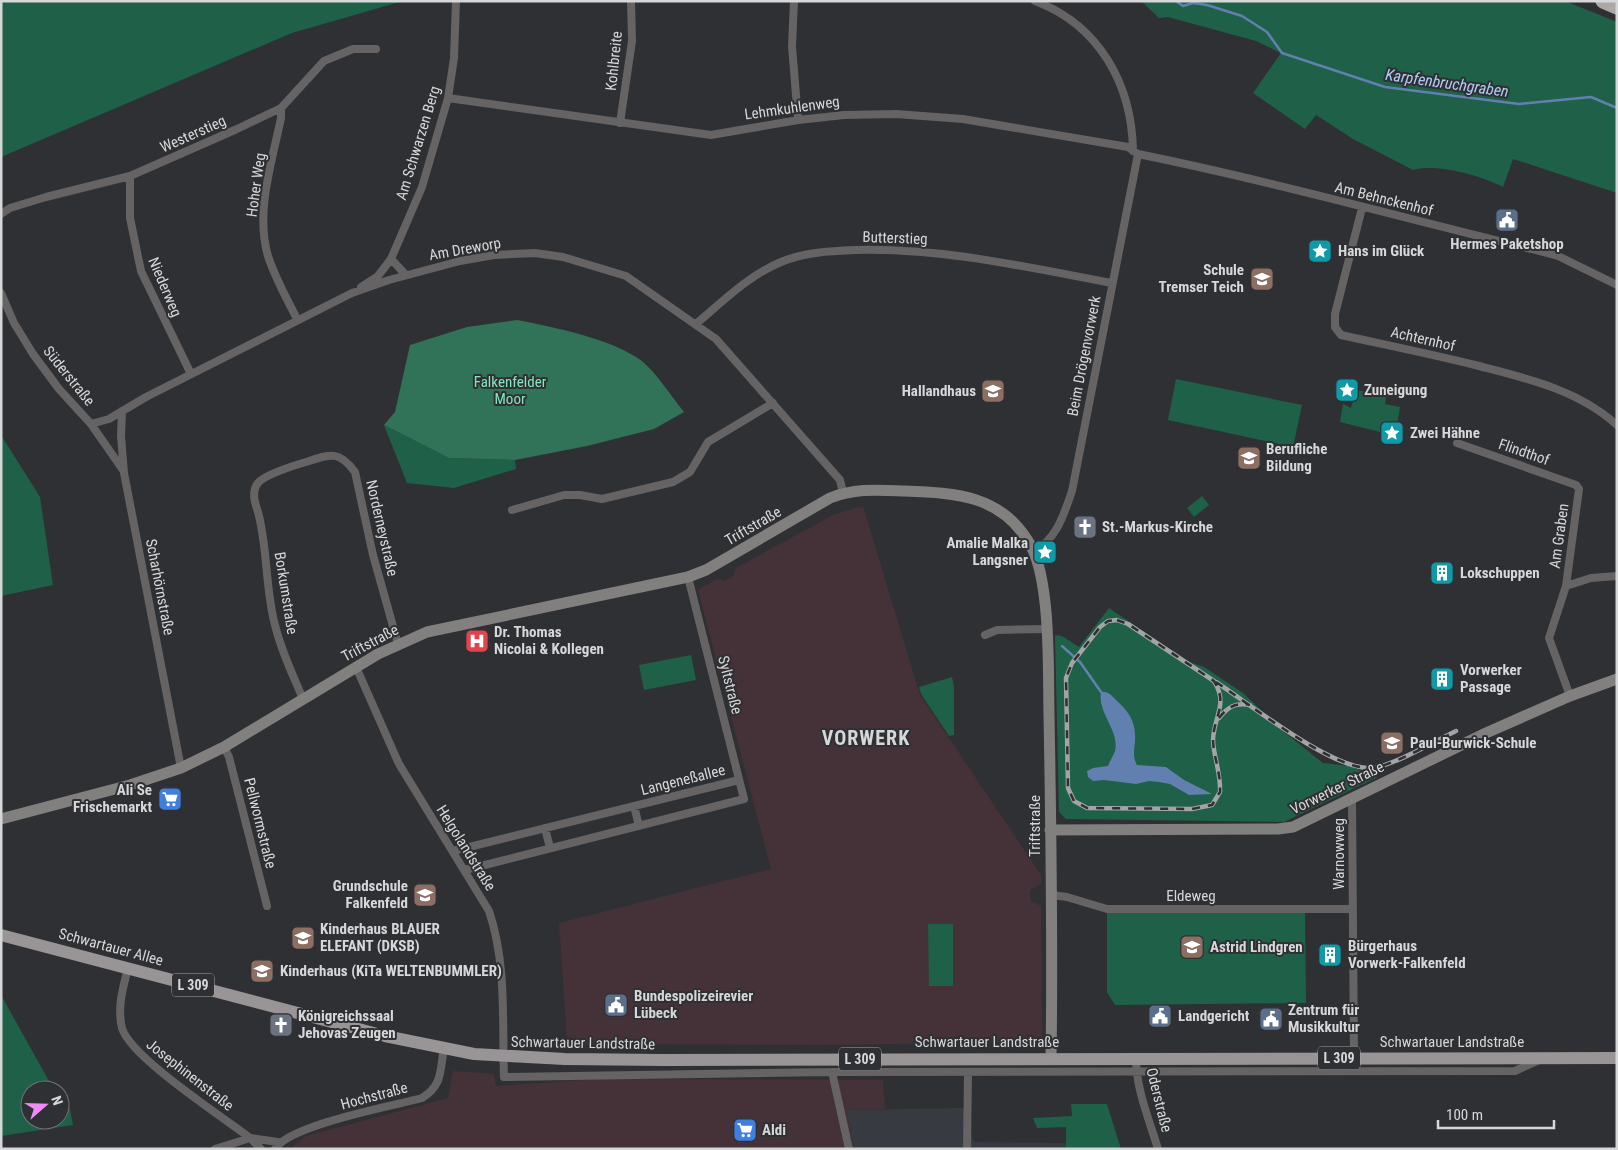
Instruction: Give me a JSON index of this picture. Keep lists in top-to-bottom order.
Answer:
{
  "streets": {
    "main road": ["Schwartauer Allee", "L 309", "Schwartauer Landstraße"],
    "street": [
      "Kohlbreite",
      "Lehmkuhlenweg",
      "Westerstieg",
      "Am Schwarzen Berg",
      "Hoher Weg",
      "Am Behnckenhof",
      "Butterstieg",
      "Am Dreworp",
      "Niederweg",
      "Achternhof",
      "Beim Drögenvorwerk",
      "Süderstraße",
      "Flindthof",
      "Triftstraße",
      "Norderneystraße",
      "Am Graben",
      "Scharhörnstraße",
      "Borkumstraße",
      "Syltstraße",
      "Langeneßallee",
      "Vorwerker Straße",
      "Pellwormstraße",
      "Helgolandstraße",
      "Warnowweg",
      "Eldeweg",
      "Josephinenstraße",
      "Hochstraße",
      "Oderstraße"
    ]
  },
  "crossings": [
    ["Kohlbreite", "Lehmkuhlenweg"],
    ["Lehmkuhlenweg", "Am Schwarzen Berg"],
    ["Lehmkuhlenweg", "Am Behnckenhof"],
    ["Lehmkuhlenweg", "Beim Drögenvorwerk"],
    ["Westerstieg", "Hoher Weg"],
    ["Westerstieg", "Niederweg"],
    ["Am Schwarzen Berg", "Am Dreworp"],
    ["Hoher Weg", "Am Dreworp"],
    ["Am Behnckenhof", "Achternhof"],
    ["Am Behnckenhof", "Beim Drögenvorwerk"],
    ["Butterstieg", "Am Dreworp"],
    ["Butterstieg", "Beim Drögenvorwerk"],
    ["Am Dreworp", "Niederweg"],
    ["Am Dreworp", "Süderstraße"],
    ["Am Dreworp", "Triftstraße"],
    ["Am Dreworp", "Scharhörnstraße"],
    ["Beim Drögenvorwerk", "Triftstraße"],
    ["Süderstraße", "Scharhörnstraße"],
    ["Flindthof", "Am Graben"],
    ["Triftstraße", "Norderneystraße"],
    ["Triftstraße", "Scharhörnstraße"],
    ["Triftstraße", "Borkumstraße"],
    ["Triftstraße", "Syltstraße"],
    ["Triftstraße", "Vorwerker Straße"],
    ["Triftstraße", "Pellwormstraße"],
    ["Triftstraße", "Helgolandstraße"],
    ["Triftstraße", "Eldeweg"],
    ["Triftstraße", "Schwartauer Landstraße"],
    ["Norderneystraße", "Borkumstraße"],
    ["Am Graben", "Vorwerker Straße"],
    ["Syltstraße", "Langeneßallee"],
    ["Langeneßallee", "Helgolandstraße"],
    ["Vorwerker Straße", "Warnowweg"],
    ["Helgolandstraße", "Schwartauer Allee"],
    ["Helgolandstraße", "Schwartauer Landstraße"],
    ["Warnowweg", "Eldeweg"],
    ["Schwartauer Allee", "Schwartauer Landstraße"],
    ["Schwartauer Allee", "Josephinenstraße"],
    ["Schwartauer Allee", "Hochstraße"],
    ["Schwartauer Landstraße", "Oderstraße"],
    ["Josephinenstraße", "Hochstraße"]
  ],
  "districts": ["VORWERK"],
  "water": ["Karpfenbruchgraben"],
  "parks": ["Falkenfelder Moor"],
  "places": {
    "public building": [
      "Hermes Paketshop",
      "Bundespolizeirevier Lübeck",
      "Landgericht",
      "Zentrum für Musikkultur"
    ],
    "place": [
      "Hans im Glück",
      "Zuneigung",
      "Zwei Hähne",
      "Amalie Malka Langsner"
    ],
    "school or university": [
      "Schule Tremser Teich",
      "Hallandhaus",
      "Berufliche Bildung",
      "Paul-Burwick-Schule",
      "Grundschule Falkenfeld",
      "Kinderhaus BLAUER ELEFANT (DKSB)",
      "Astrid Lindgren",
      "Kinderhaus (KiTa WELTENBUMMLER)"
    ],
    "church": ["St.-Markus-Kirche", "Königreichssaal Jehovas Zeugen"],
    "building": ["Lokschuppen", "Vorwerker Passage", "Bürgerhaus Vorwerk-Falkenfeld"],
    "hospital": ["Dr. Thomas Nicolai & Kollegen"],
    "supermarket": ["Ali Se Frischemarkt", "Aldi"]
  },
  "scale_bar": "100 m",
  "north": "right"
}
